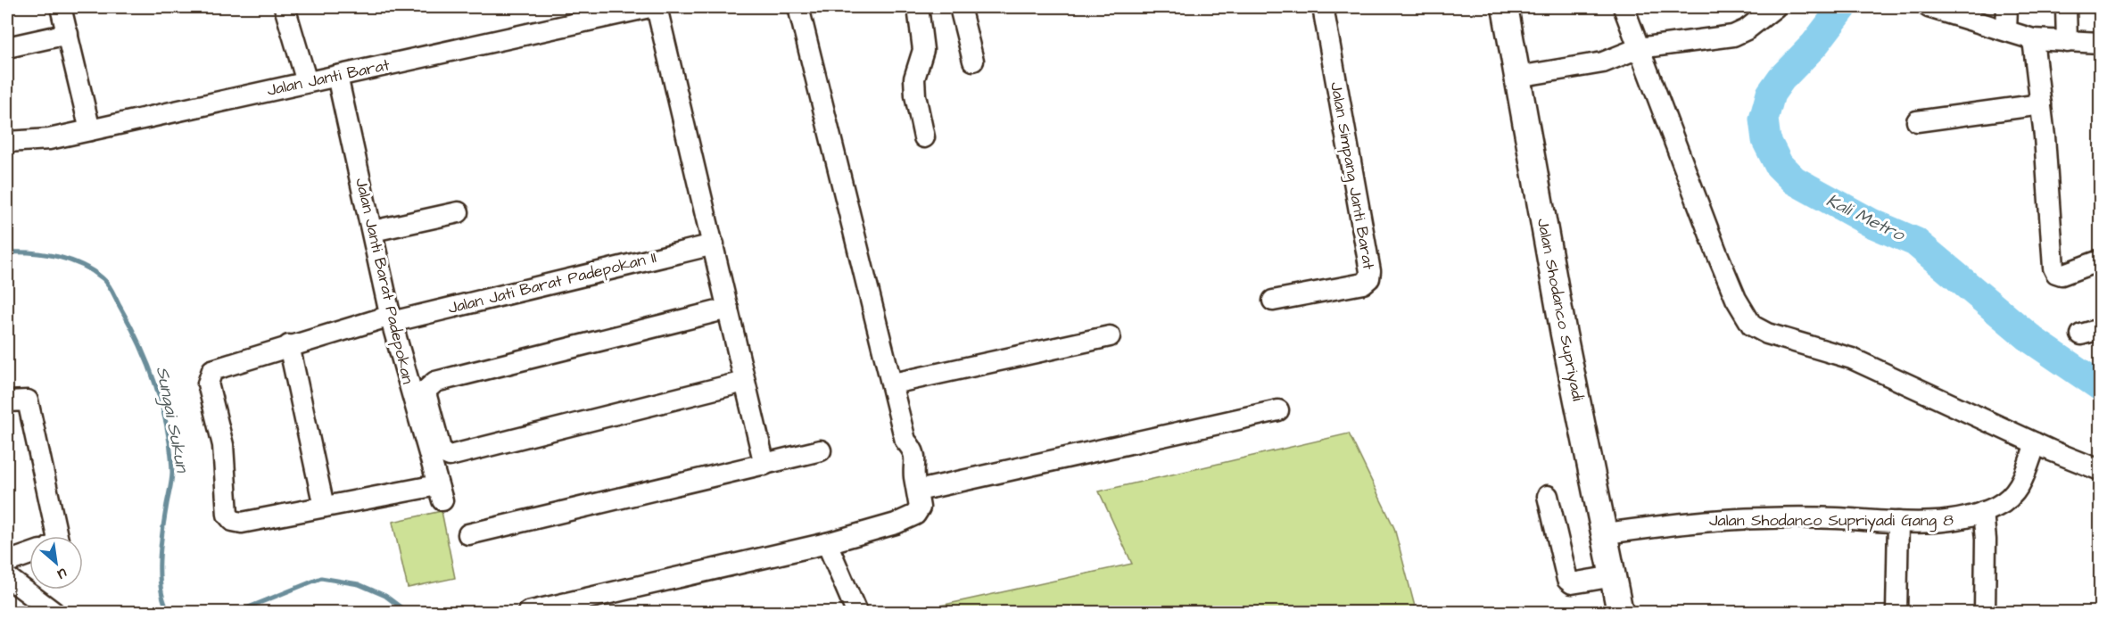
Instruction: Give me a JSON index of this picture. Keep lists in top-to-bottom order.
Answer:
{
  "streets": {
    "main road": ["Jalan Shodanco Supriyadi"],
    "street": [
      "Jalan Janti Barat",
      "Jalan Simpang Janti Barat",
      "Jalan Janti Barat Padepokan",
      "Jalan Jati Barat Padepokan II",
      "Jalan Shodanco Supriyadi Gang 8"
    ]
  },
  "crossings": [
    ["Jalan Janti Barat", "Jalan Janti Barat Padepokan"],
    ["Jalan Janti Barat Padepokan", "Jalan Jati Barat Padepokan II"],
    ["Jalan Shodanco Supriyadi", "Jalan Shodanco Supriyadi Gang 8"]
  ],
  "water": ["Kali Metro", "Sungai Sukun"],
  "north": "bottom right"
}
